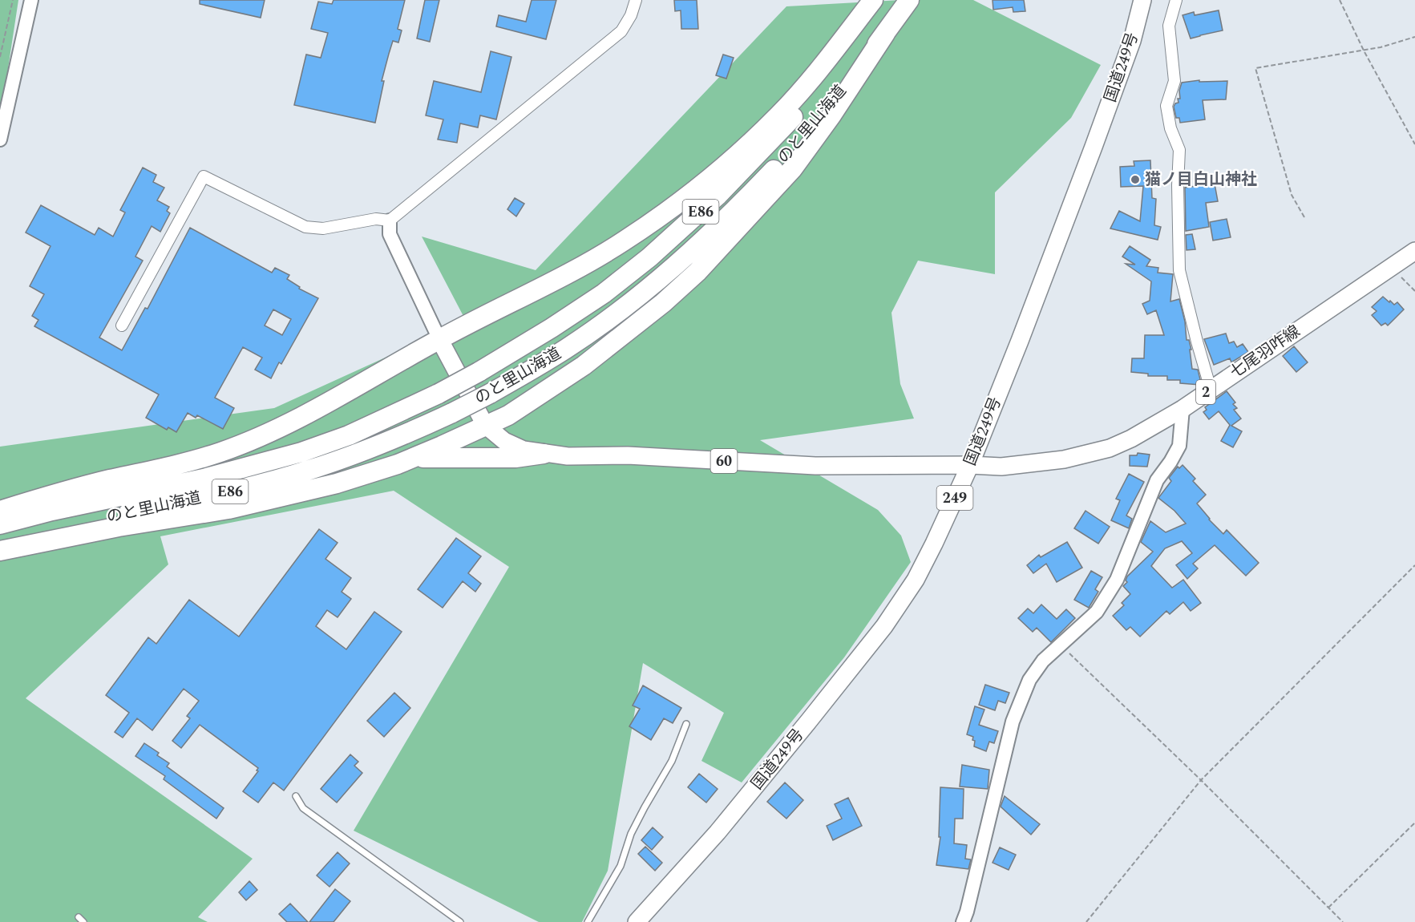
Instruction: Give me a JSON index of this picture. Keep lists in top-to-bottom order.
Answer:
{
  "streets": {
    "highway": ["のと里山海道", "E86"],
    "main road": [
      "国道249号",
      "七尾羽咋線",
      "2",
      "60",
      "249"
    ]
  },
  "crossings": [
    ["国道249号", "七尾羽咋線"],
    ["国道249号", "60"],
    ["七尾羽咋線", "60"]
  ],
  "places": ["猫ノ目白山神社"]
}
